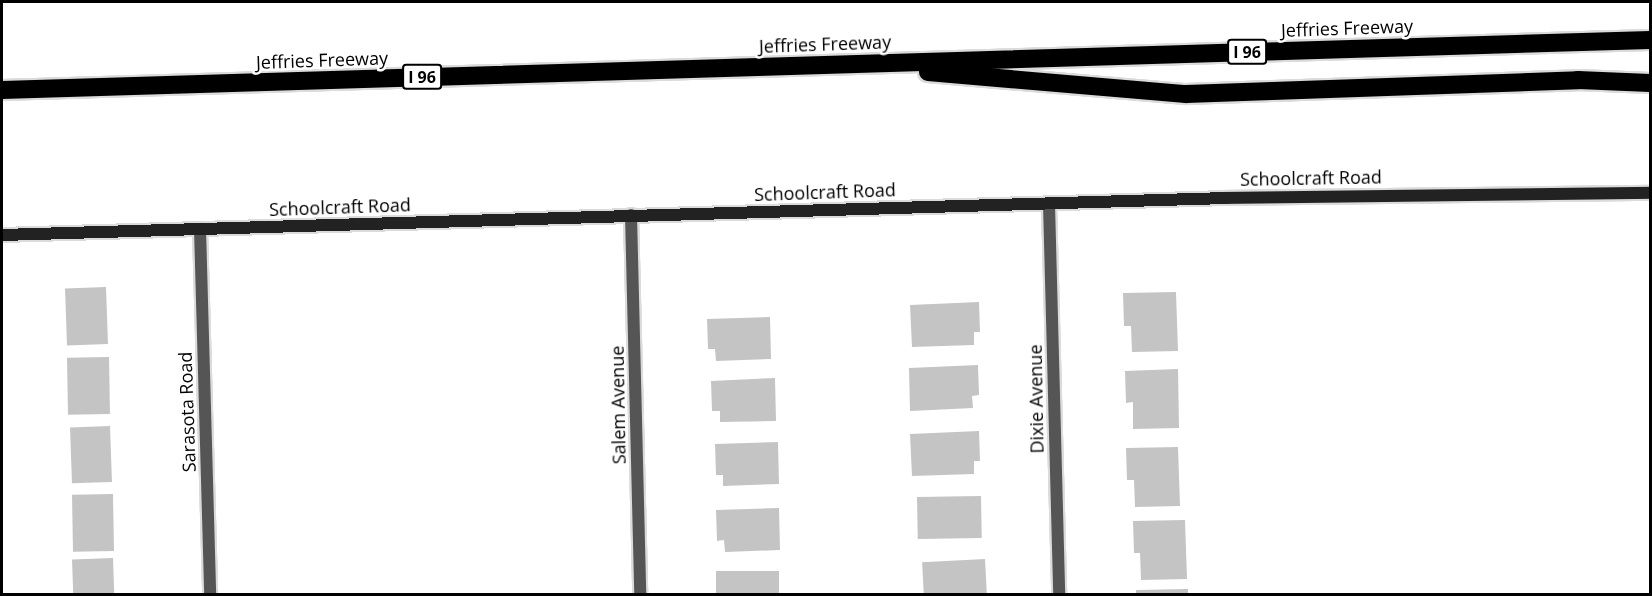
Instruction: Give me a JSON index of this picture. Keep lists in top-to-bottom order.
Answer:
{
  "streets": {
    "highway": ["Jeffries Freeway", "I 96"],
    "main road": ["Schoolcraft Road"],
    "street": ["Dixie Avenue", "Salem Avenue", "Sarasota Road"]
  },
  "crossings": [
    ["Schoolcraft Road", "Dixie Avenue"],
    ["Schoolcraft Road", "Salem Avenue"],
    ["Schoolcraft Road", "Sarasota Road"]
  ]
}
